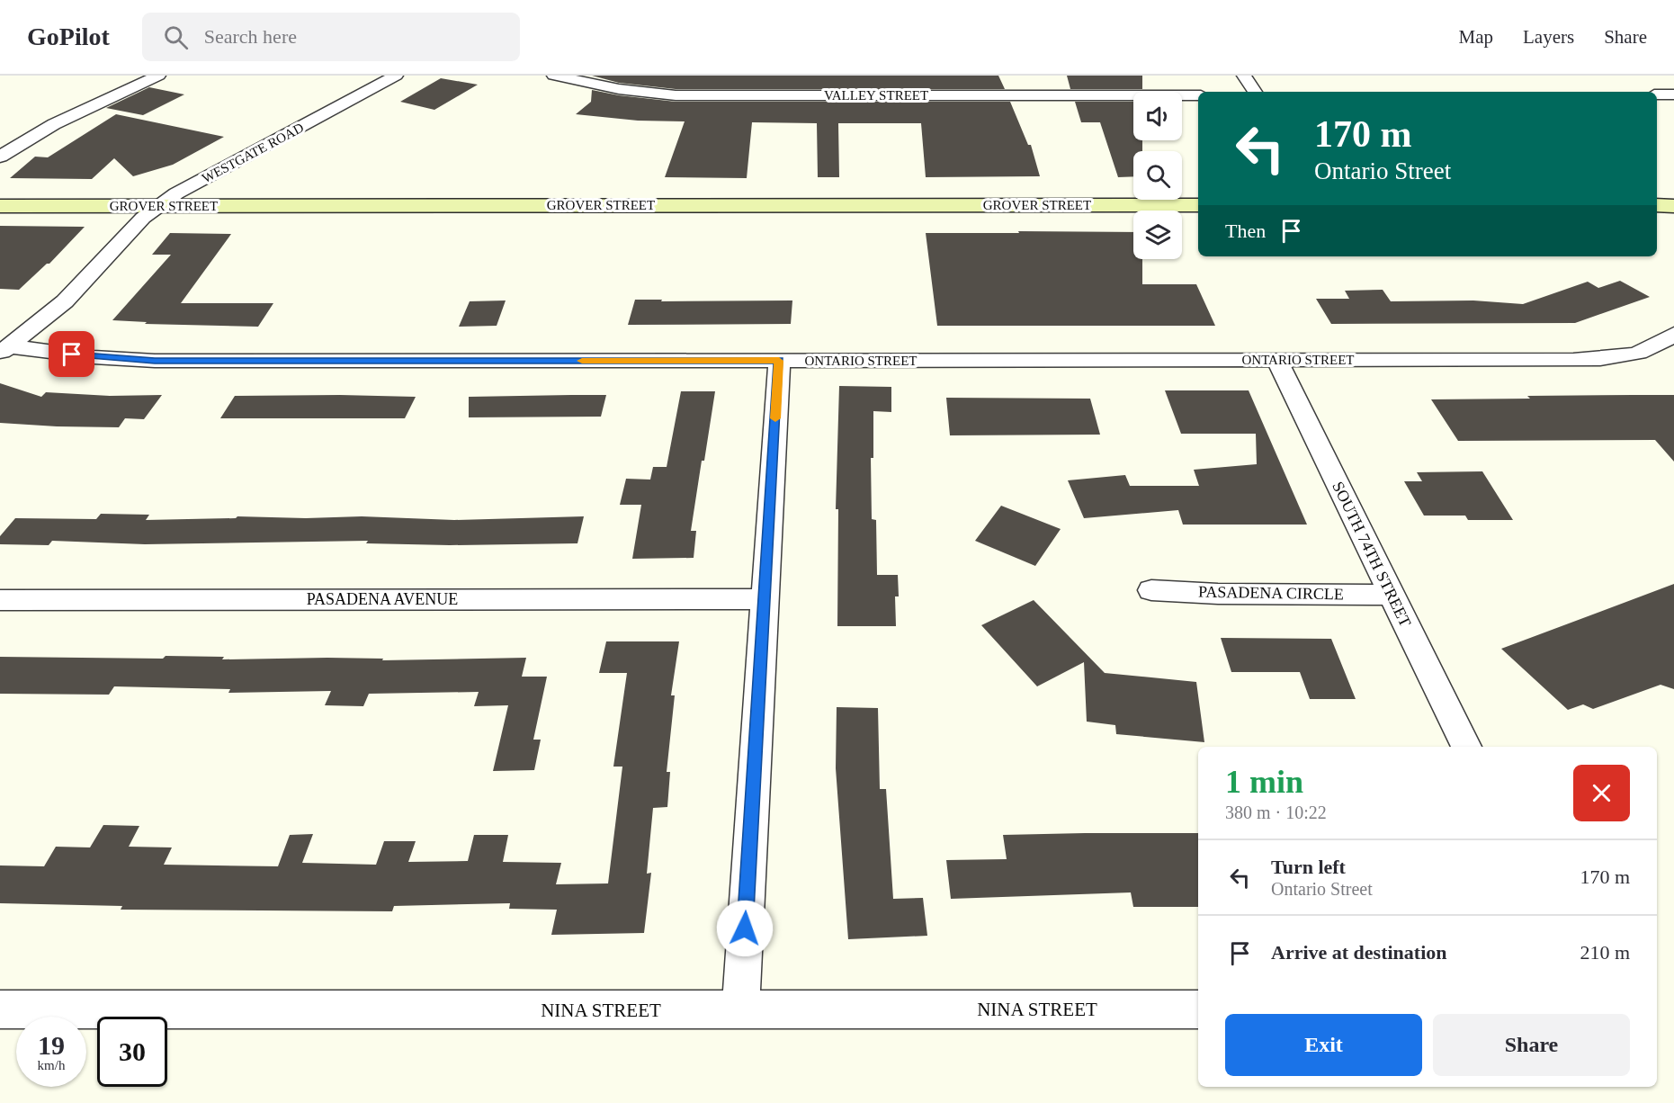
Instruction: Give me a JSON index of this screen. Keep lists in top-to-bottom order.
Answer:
{
  "streets": {
    "street": [
      "VALLEY STREET",
      "WESTGATE ROAD",
      "GROVER STREET",
      "ONTARIO STREET",
      "SOUTH 74TH STREET",
      "PASADENA CIRCLE",
      "PASADENA AVENUE",
      "NINA STREET"
    ]
  },
  "crossings": [
    ["WESTGATE ROAD", "GROVER STREET"],
    ["WESTGATE ROAD", "ONTARIO STREET"],
    ["ONTARIO STREET", "SOUTH 74TH STREET"],
    ["SOUTH 74TH STREET", "PASADENA CIRCLE"]
  ],
  "page": {
    "header": "GoPilot",
    "search": "Search here",
    "nav": ["Map", "Layers", "Share"],
    "turn": ["170 m", "Ontario Street"],
    "then": "Then",
    "heading": ["1 min", "380 m · 10:22"],
    "list": [
      {
        "name": "Turn left",
        "note": "Ontario Street",
        "value": "170 m"
      },
      {
        "name": "Arrive at destination",
        "value": "210 m"
      }
    ],
    "buttons": ["Exit", "Share"],
    "speed": "19 km/h",
    "limit": "30"
  }
}
